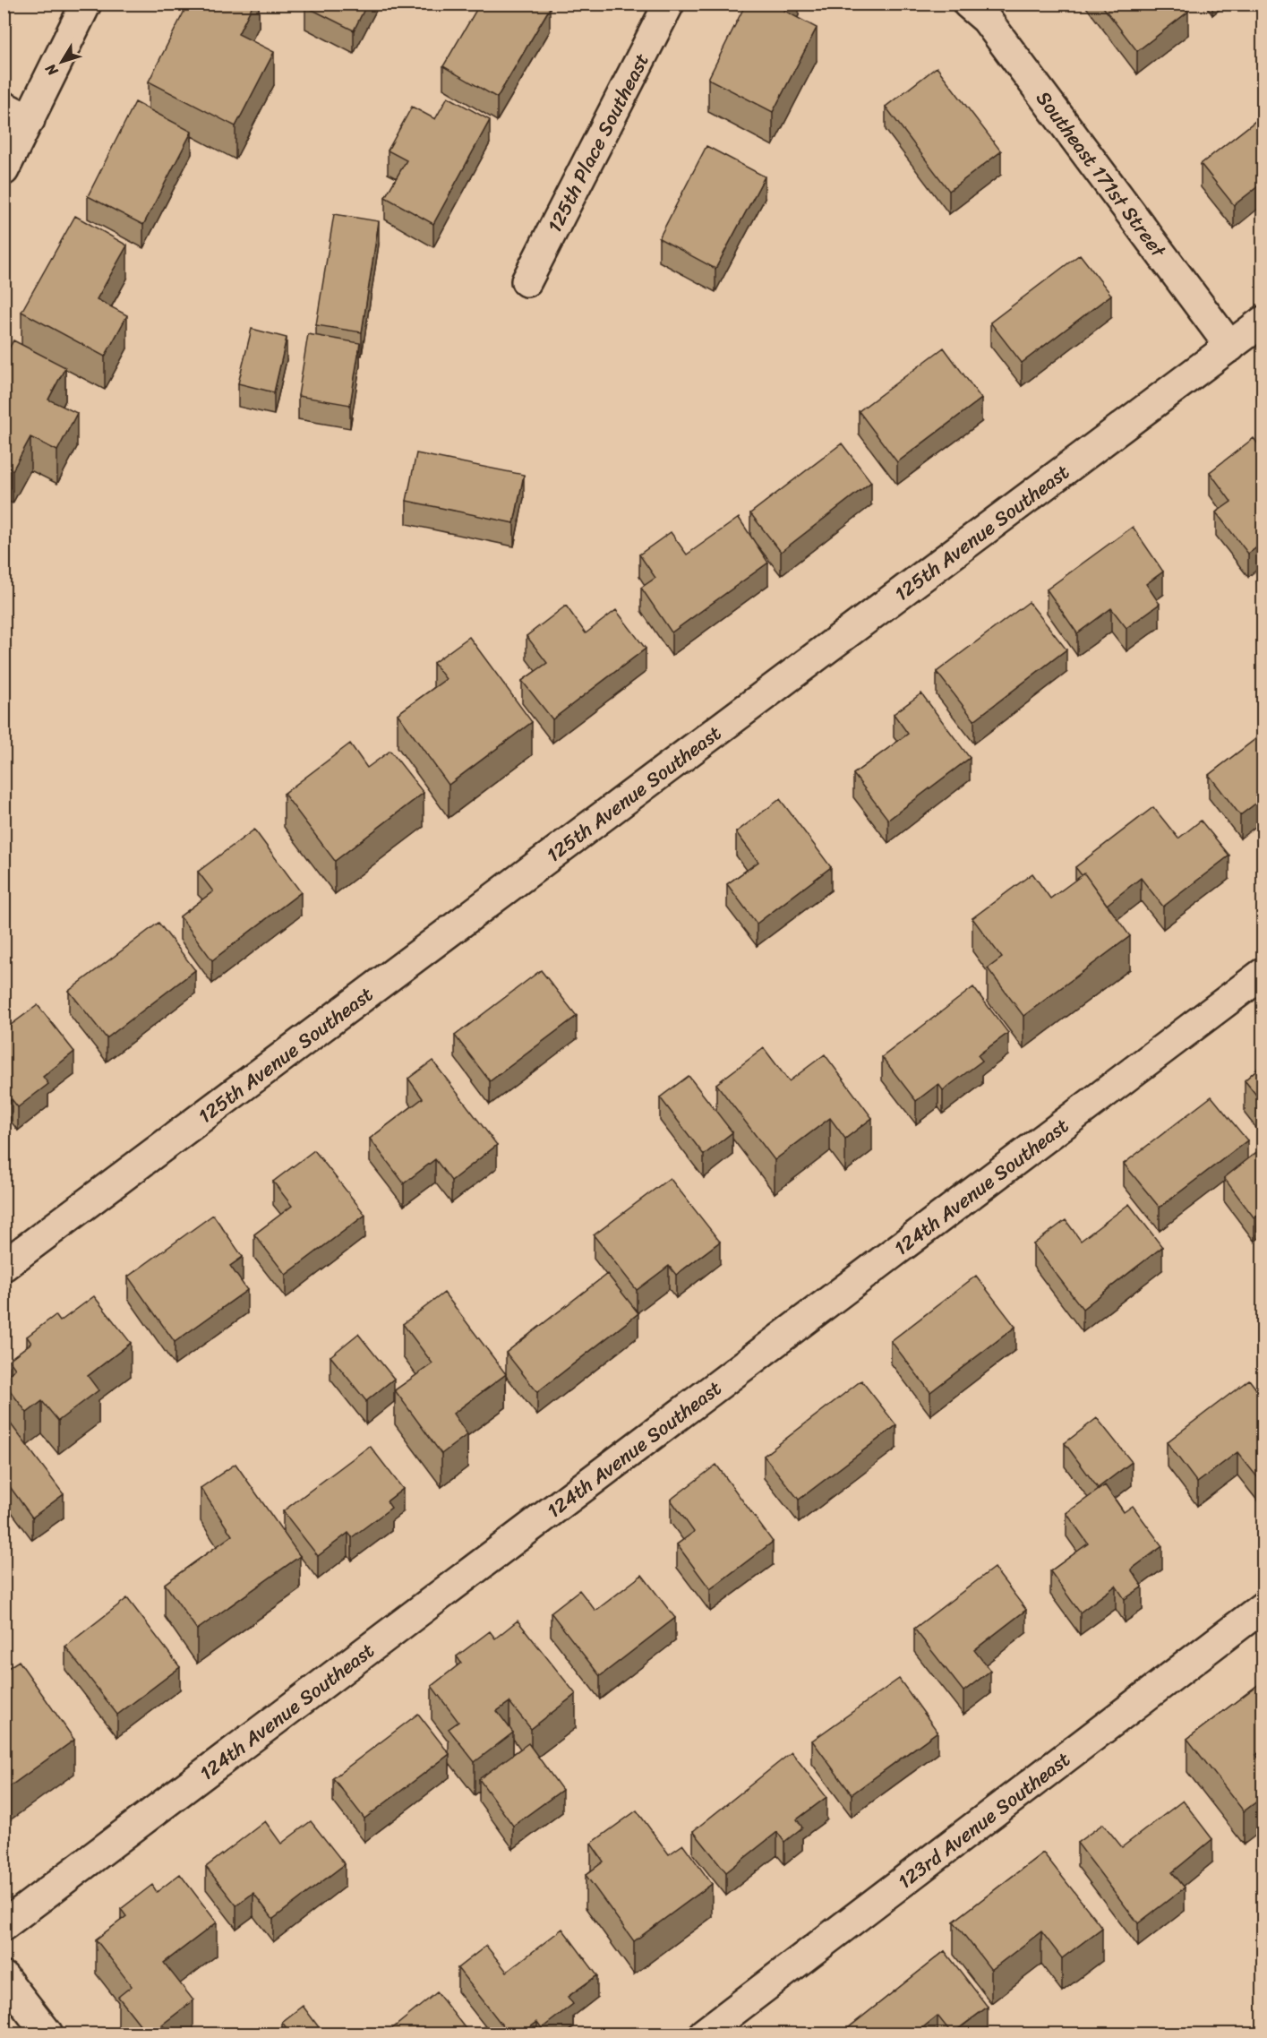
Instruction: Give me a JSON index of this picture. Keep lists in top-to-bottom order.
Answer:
{
  "streets": {
    "street": [
      "125th Place Southeast",
      "Southeast 171st Street",
      "125th Avenue Southeast",
      "124th Avenue Southeast",
      "123rd Avenue Southeast"
    ]
  },
  "crossings": [
    ["Southeast 171st Street", "125th Avenue Southeast"]
  ],
  "north": "bottom left"
}
